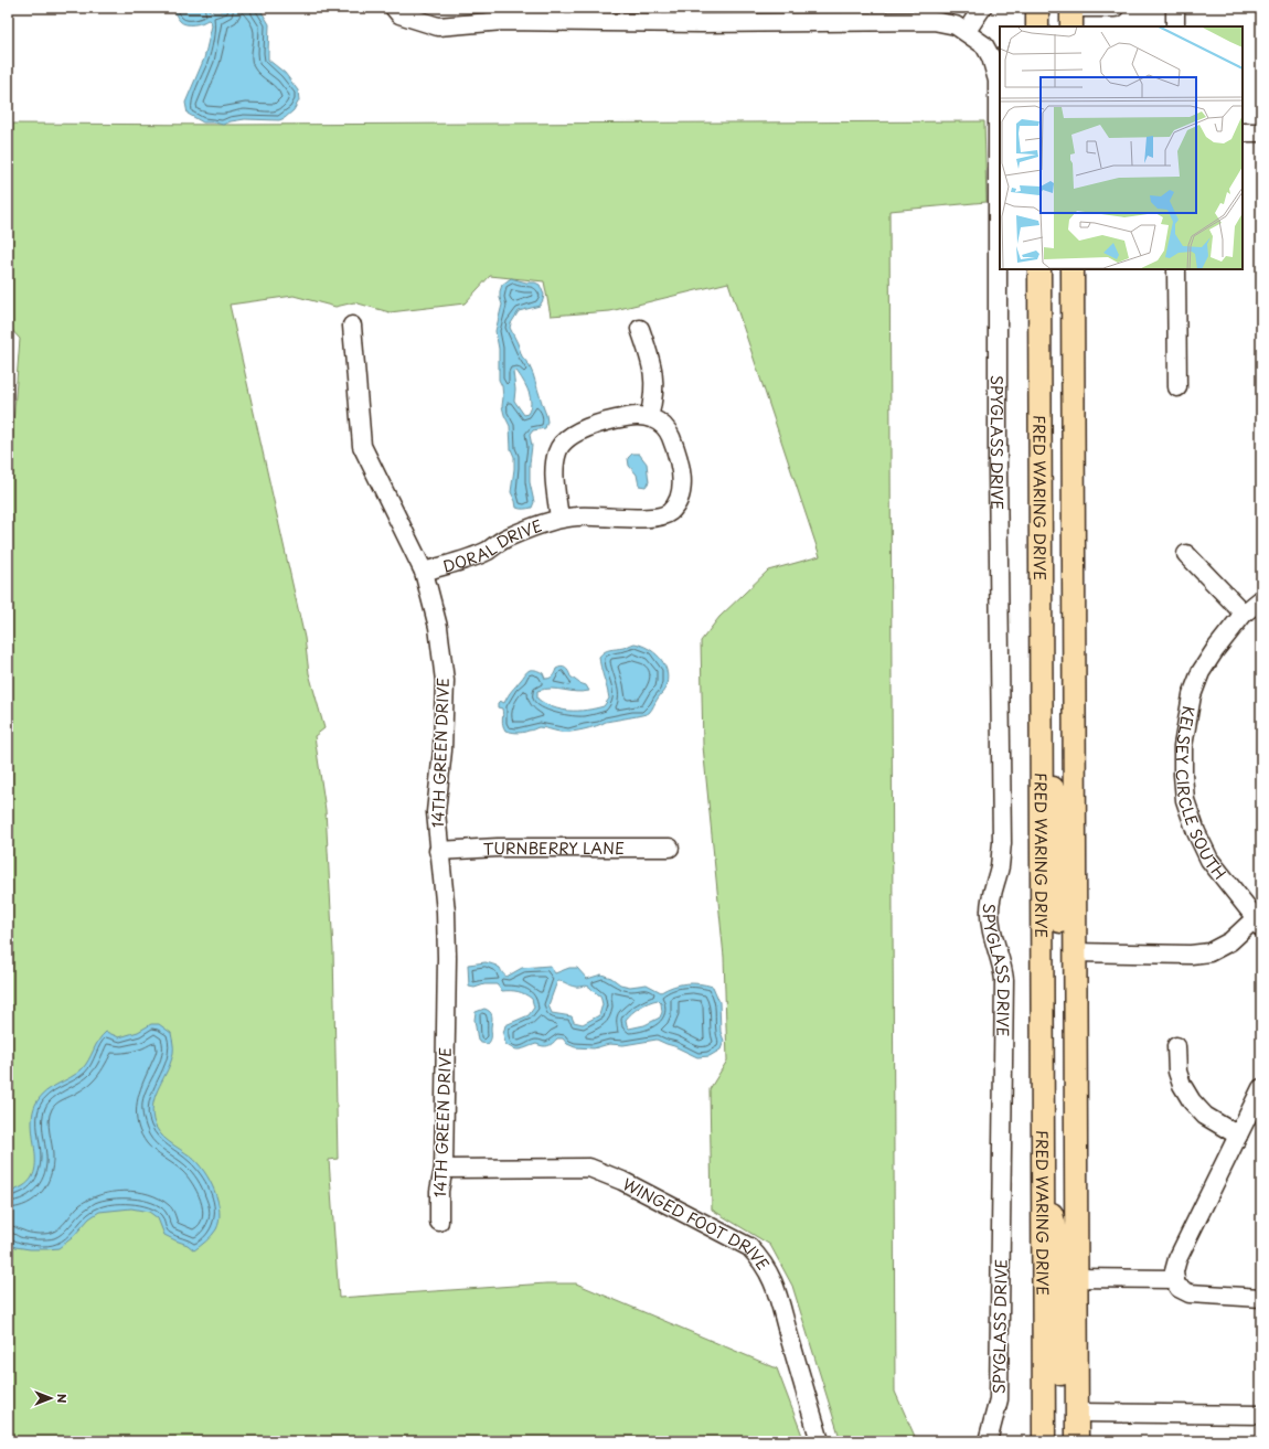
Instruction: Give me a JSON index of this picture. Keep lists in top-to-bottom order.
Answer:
{
  "streets": {
    "main road": ["FRED WARING DRIVE"],
    "street": [
      "SPYGLASS DRIVE",
      "DORAL DRIVE",
      "14TH GREEN DRIVE",
      "KELSEY CIRCLE SOUTH",
      "TURNBERRY LANE",
      "WINGED FOOT DRIVE"
    ]
  },
  "crossings": [
    ["DORAL DRIVE", "14TH GREEN DRIVE"],
    ["14TH GREEN DRIVE", "TURNBERRY LANE"],
    ["14TH GREEN DRIVE", "WINGED FOOT DRIVE"]
  ],
  "north": "right"
}
